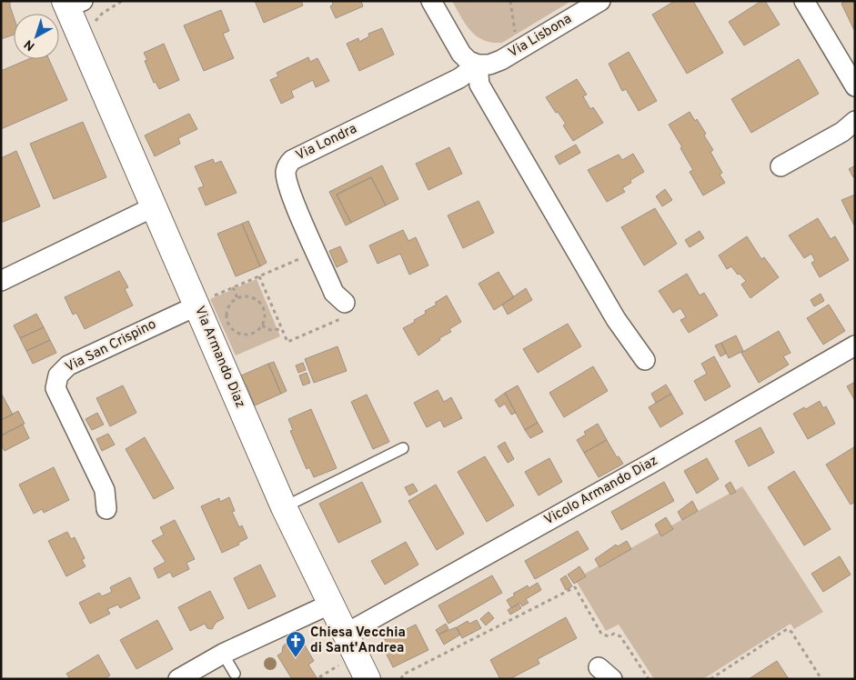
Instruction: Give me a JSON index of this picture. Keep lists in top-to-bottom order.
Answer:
{
  "streets": {
    "street": [
      "Via Lisbona",
      "Via Londra",
      "Via San Crispino",
      "Via Armando Diaz",
      "Vicolo Armando Diaz"
    ]
  },
  "crossings": [
    ["Via Lisbona", "Via Londra"],
    ["Via San Crispino", "Via Armando Diaz"],
    ["Via Armando Diaz", "Vicolo Armando Diaz"]
  ],
  "places": {
    "church": ["Chiesa Vecchia di Sant'Andrea"]
  },
  "north": "bottom left"
}
